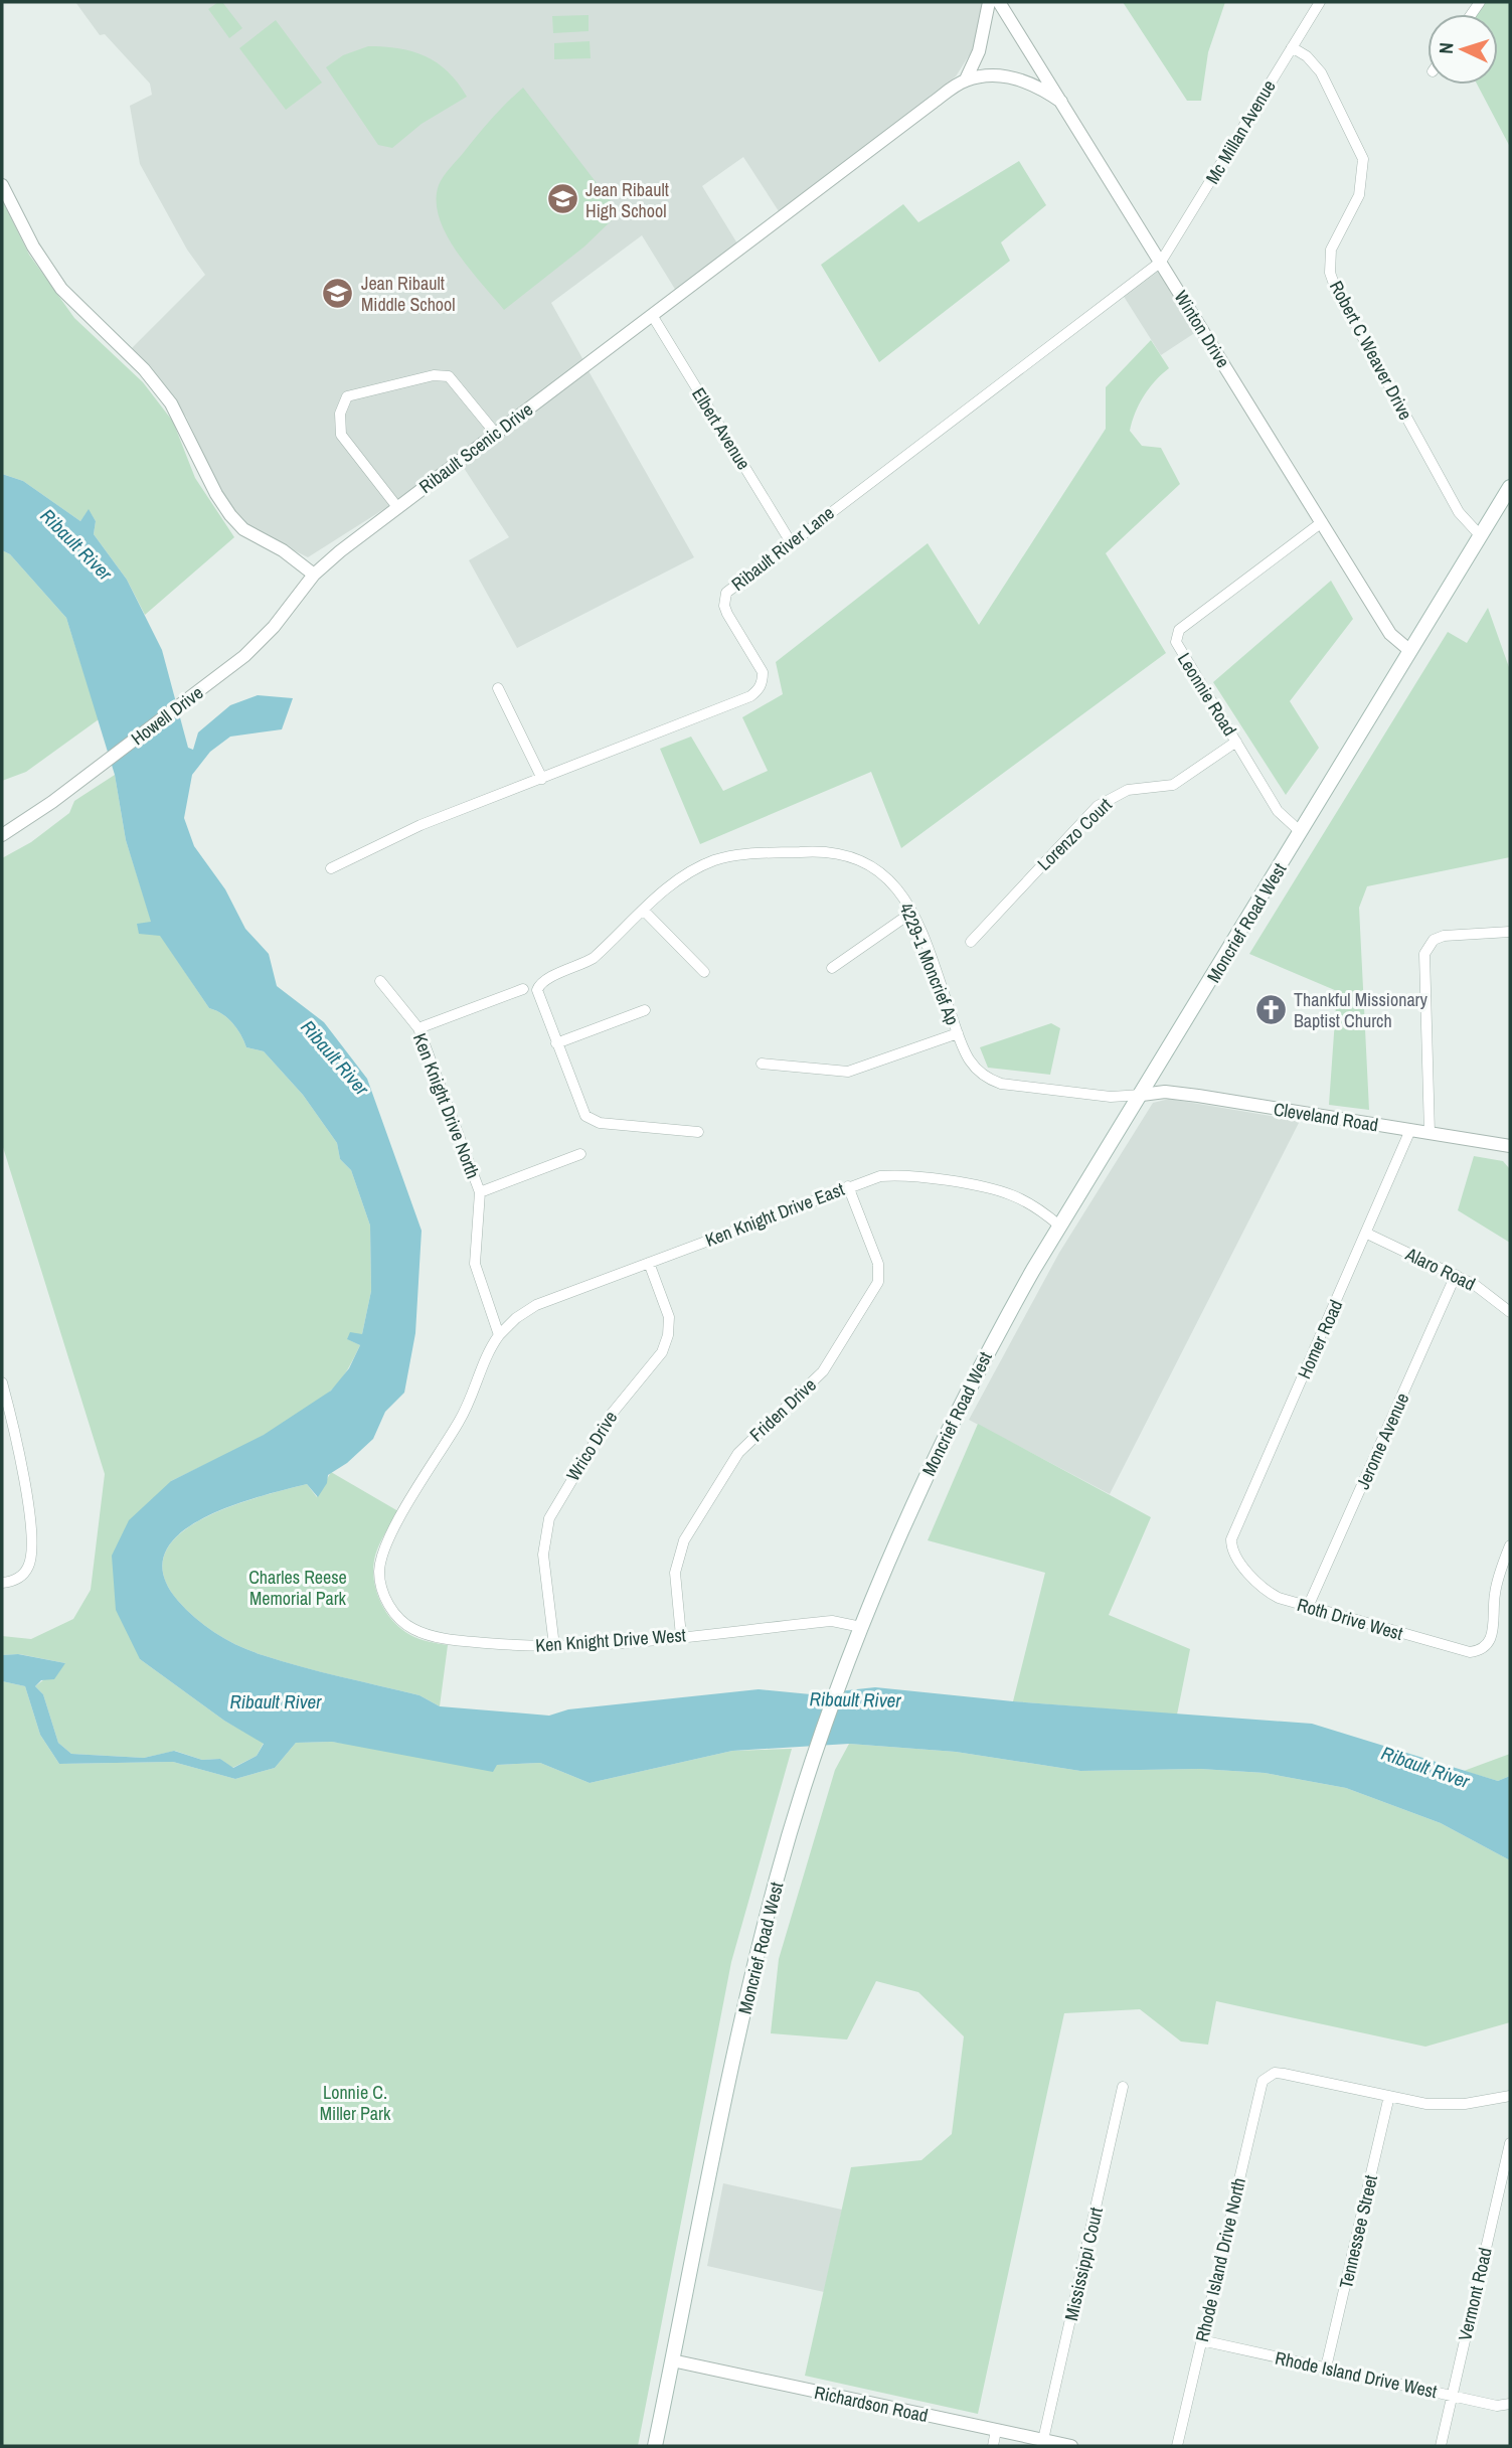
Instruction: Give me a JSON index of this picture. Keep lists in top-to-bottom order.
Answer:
{
  "streets": {
    "main road": ["Moncrief Road West"],
    "street": [
      "Mc Millan Avenue",
      "Winton Drive",
      "Robert C Weaver Drive",
      "Elbert Avenue",
      "Ribault Scenic Drive",
      "Ribault River Lane",
      "Leonnie Road",
      "Howell Drive",
      "Lorenzo Court",
      "4229-1 Moncrief Ap",
      "Ken Knight Drive North",
      "Cleveland Road",
      "Ken Knight Drive East",
      "Alaro Road",
      "Homer Road",
      "Friden Drive",
      "Jerome Avenue",
      "Wrico Drive",
      "Roth Drive West",
      "Ken Knight Drive West",
      "Tennessee Street",
      "Rhode Island Drive North",
      "Mississippi Court",
      "Vermont Road",
      "Rhode Island Drive West",
      "Richardson Road"
    ]
  },
  "crossings": [
    ["Mc Millan Avenue", "Winton Drive"],
    ["Mc Millan Avenue", "Robert C Weaver Drive"],
    ["Mc Millan Avenue", "Ribault River Lane"],
    ["Winton Drive", "Ribault River Lane"],
    ["Winton Drive", "Leonnie Road"],
    ["Winton Drive", "Moncrief Road West"],
    ["Robert C Weaver Drive", "Moncrief Road West"],
    ["Elbert Avenue", "Ribault Scenic Drive"],
    ["Elbert Avenue", "Ribault River Lane"],
    ["Ribault Scenic Drive", "Howell Drive"],
    ["Leonnie Road", "Lorenzo Court"],
    ["Leonnie Road", "Moncrief Road West"],
    ["Moncrief Road West", "4229-1 Moncrief Ap"],
    ["Moncrief Road West", "Cleveland Road"],
    ["Moncrief Road West", "Ken Knight Drive East"],
    ["Moncrief Road West", "Ken Knight Drive West"],
    ["Moncrief Road West", "Richardson Road"],
    ["4229-1 Moncrief Ap", "Cleveland Road"],
    ["Ken Knight Drive North", "Ken Knight Drive East"],
    ["Ken Knight Drive North", "Ken Knight Drive West"],
    ["Cleveland Road", "Homer Road"],
    ["Ken Knight Drive East", "Friden Drive"],
    ["Ken Knight Drive East", "Wrico Drive"],
    ["Ken Knight Drive East", "Ken Knight Drive West"],
    ["Alaro Road", "Homer Road"],
    ["Alaro Road", "Jerome Avenue"],
    ["Homer Road", "Roth Drive West"],
    ["Friden Drive", "Ken Knight Drive West"],
    ["Jerome Avenue", "Roth Drive West"],
    ["Wrico Drive", "Ken Knight Drive West"],
    ["Tennessee Street", "Rhode Island Drive North"],
    ["Tennessee Street", "Rhode Island Drive West"],
    ["Rhode Island Drive North", "Rhode Island Drive West"],
    ["Mississippi Court", "Richardson Road"],
    ["Vermont Road", "Rhode Island Drive West"]
  ],
  "water": ["Ribault River"],
  "parks": ["Charles Reese Memorial Park", "Lonnie C. Miller Park"],
  "places": {
    "school or university": ["Jean Ribault High School", "Jean Ribault Middle School"],
    "church": ["Thankful Missionary Baptist Church"]
  },
  "north": "left"
}
